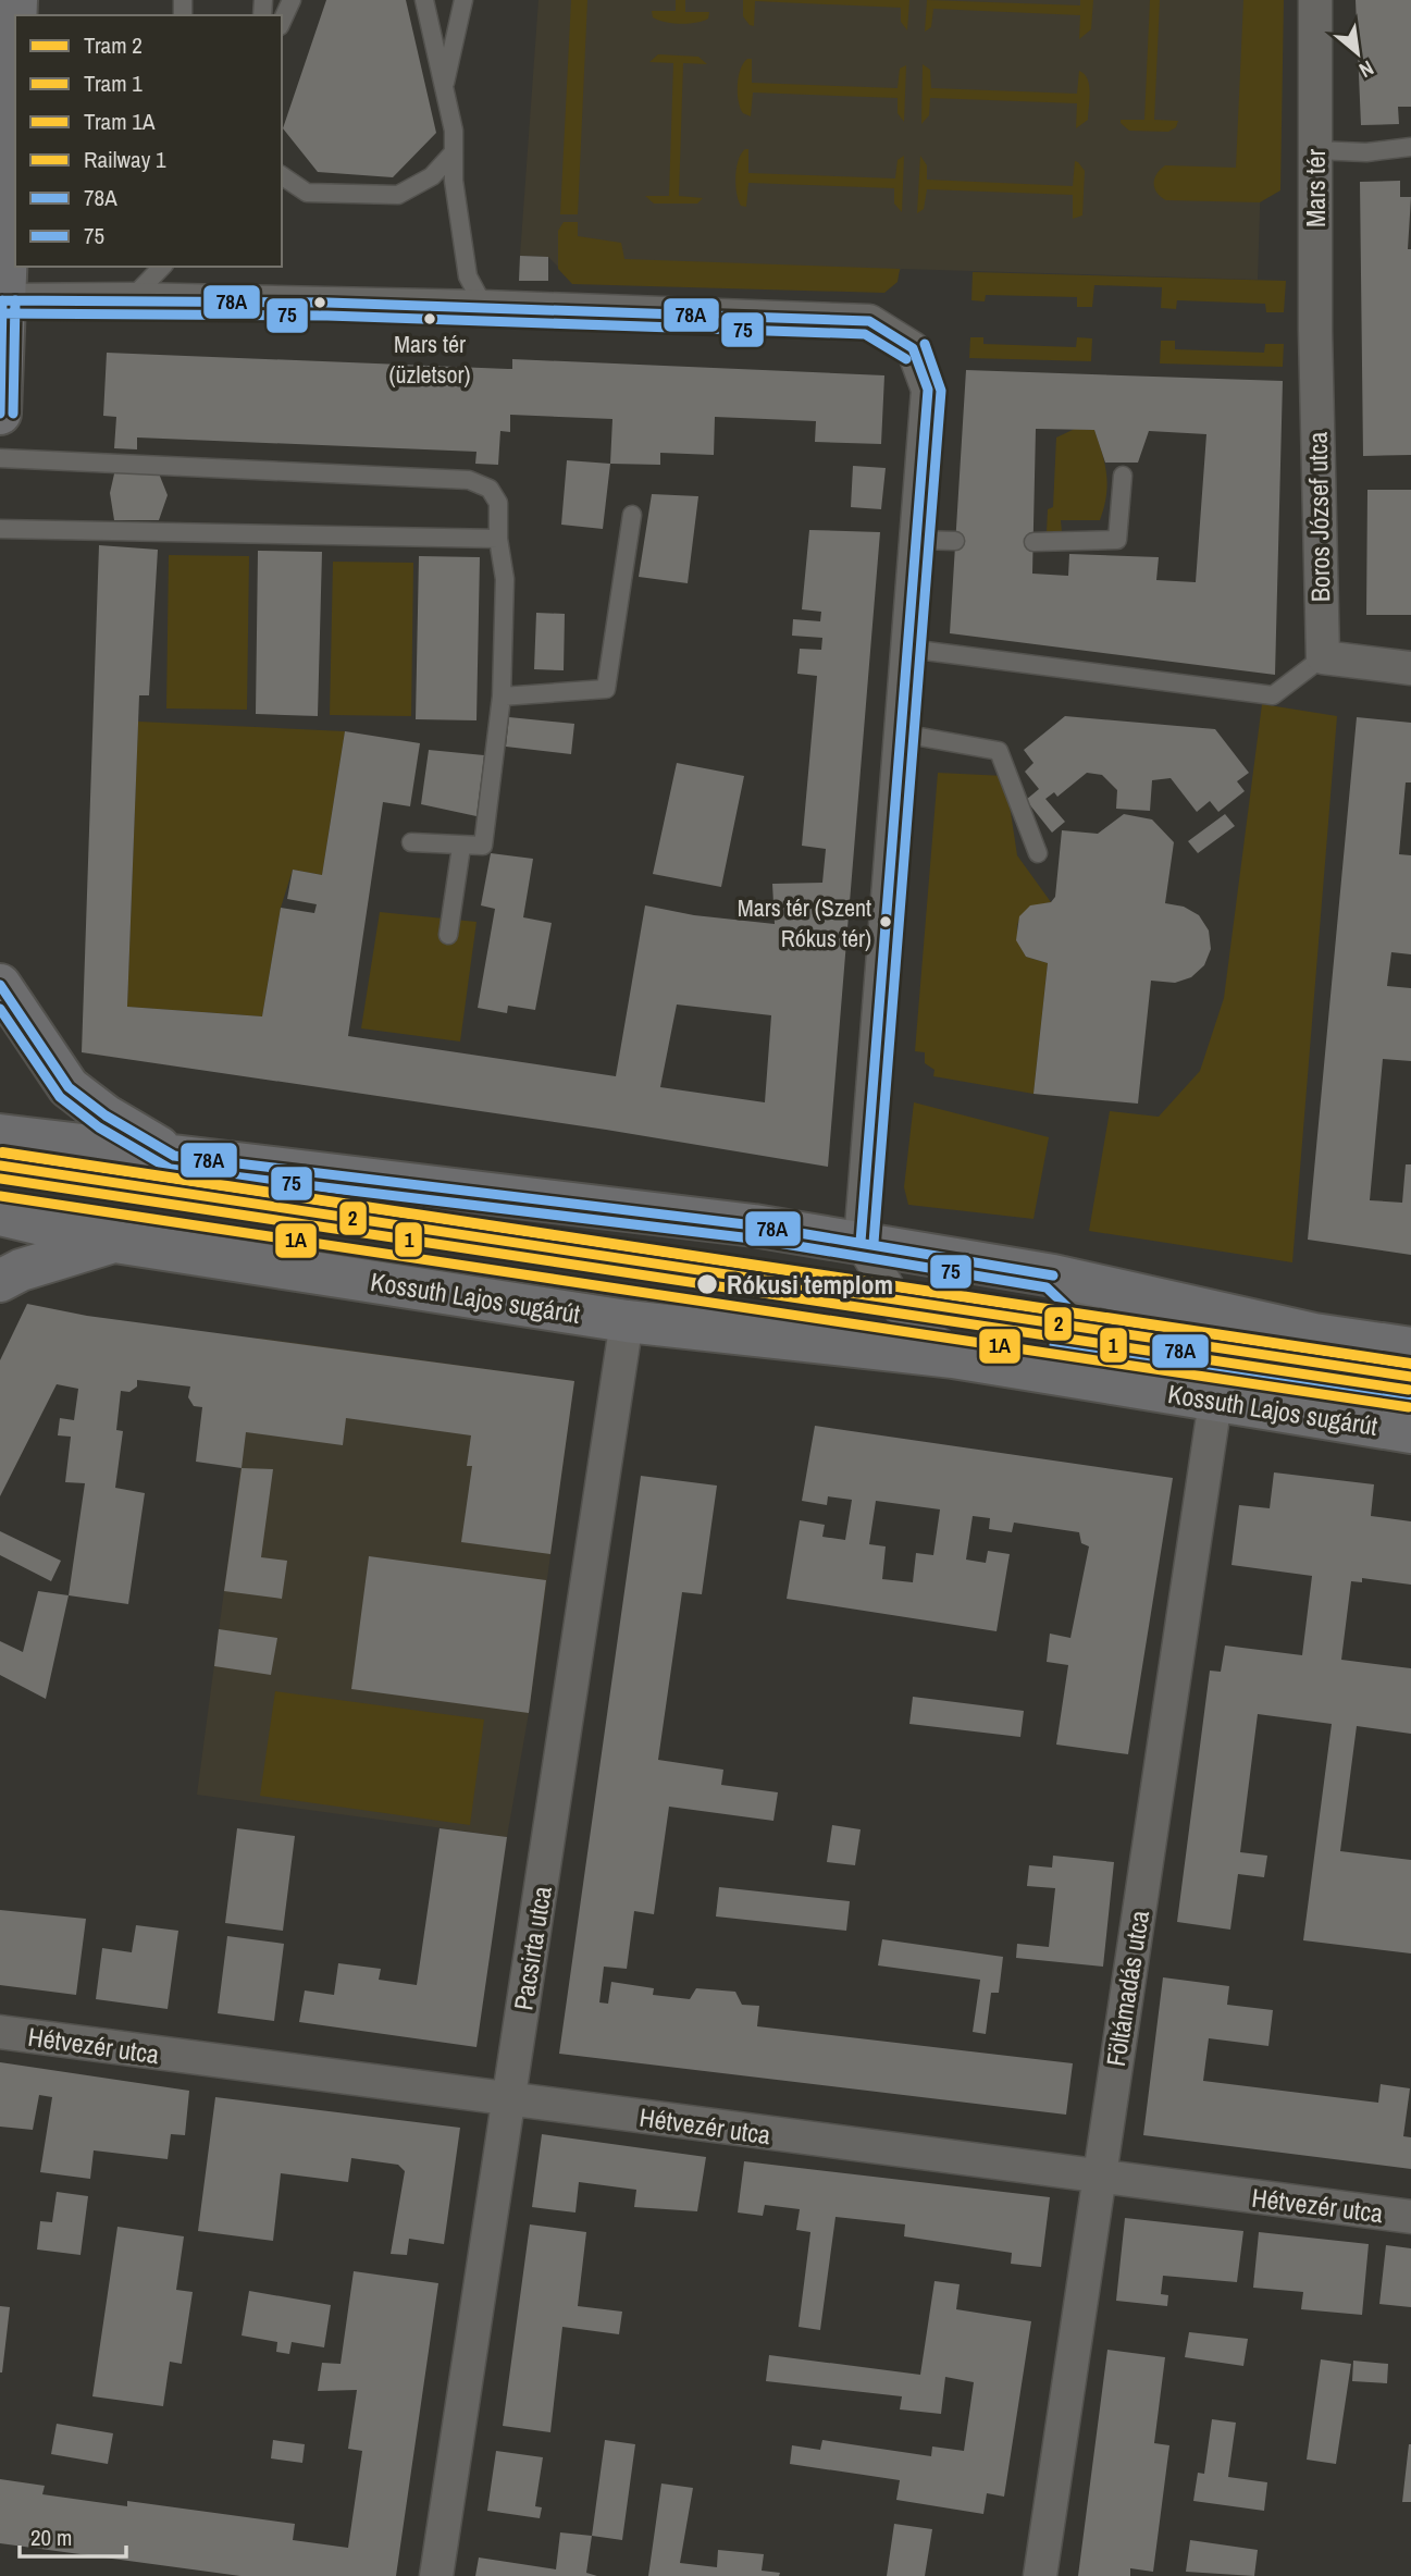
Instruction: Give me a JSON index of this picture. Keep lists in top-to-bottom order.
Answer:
{
  "streets": {
    "main road": ["Kossuth Lajos sugárút"],
    "street": [
      "Mars tér",
      "Boros József utca",
      "Pacsirta utca",
      "Föltámadás utca",
      "Hétvezér utca"
    ]
  },
  "crossings": [
    ["Mars tér", "Boros József utca"],
    ["Kossuth Lajos sugárút", "Pacsirta utca"],
    ["Kossuth Lajos sugárút", "Föltámadás utca"],
    ["Pacsirta utca", "Hétvezér utca"],
    ["Föltámadás utca", "Hétvezér utca"]
  ],
  "places": ["Mars tér (üzletsor)", "Mars tér (Szent Rókus tér)", "Rókusi templom"],
  "lines": [
    "transit line 78A",
    "transit line 75",
    "rail line 1",
    "tram line 2",
    "tram line 1",
    "tram line 1A"
  ],
  "legend": [
    "Tram 2",
    "Tram 1",
    "Tram 1A",
    "Railway 1",
    "78A",
    "75"
  ],
  "scale_bar": "20 m",
  "north": "bottom right"
}
